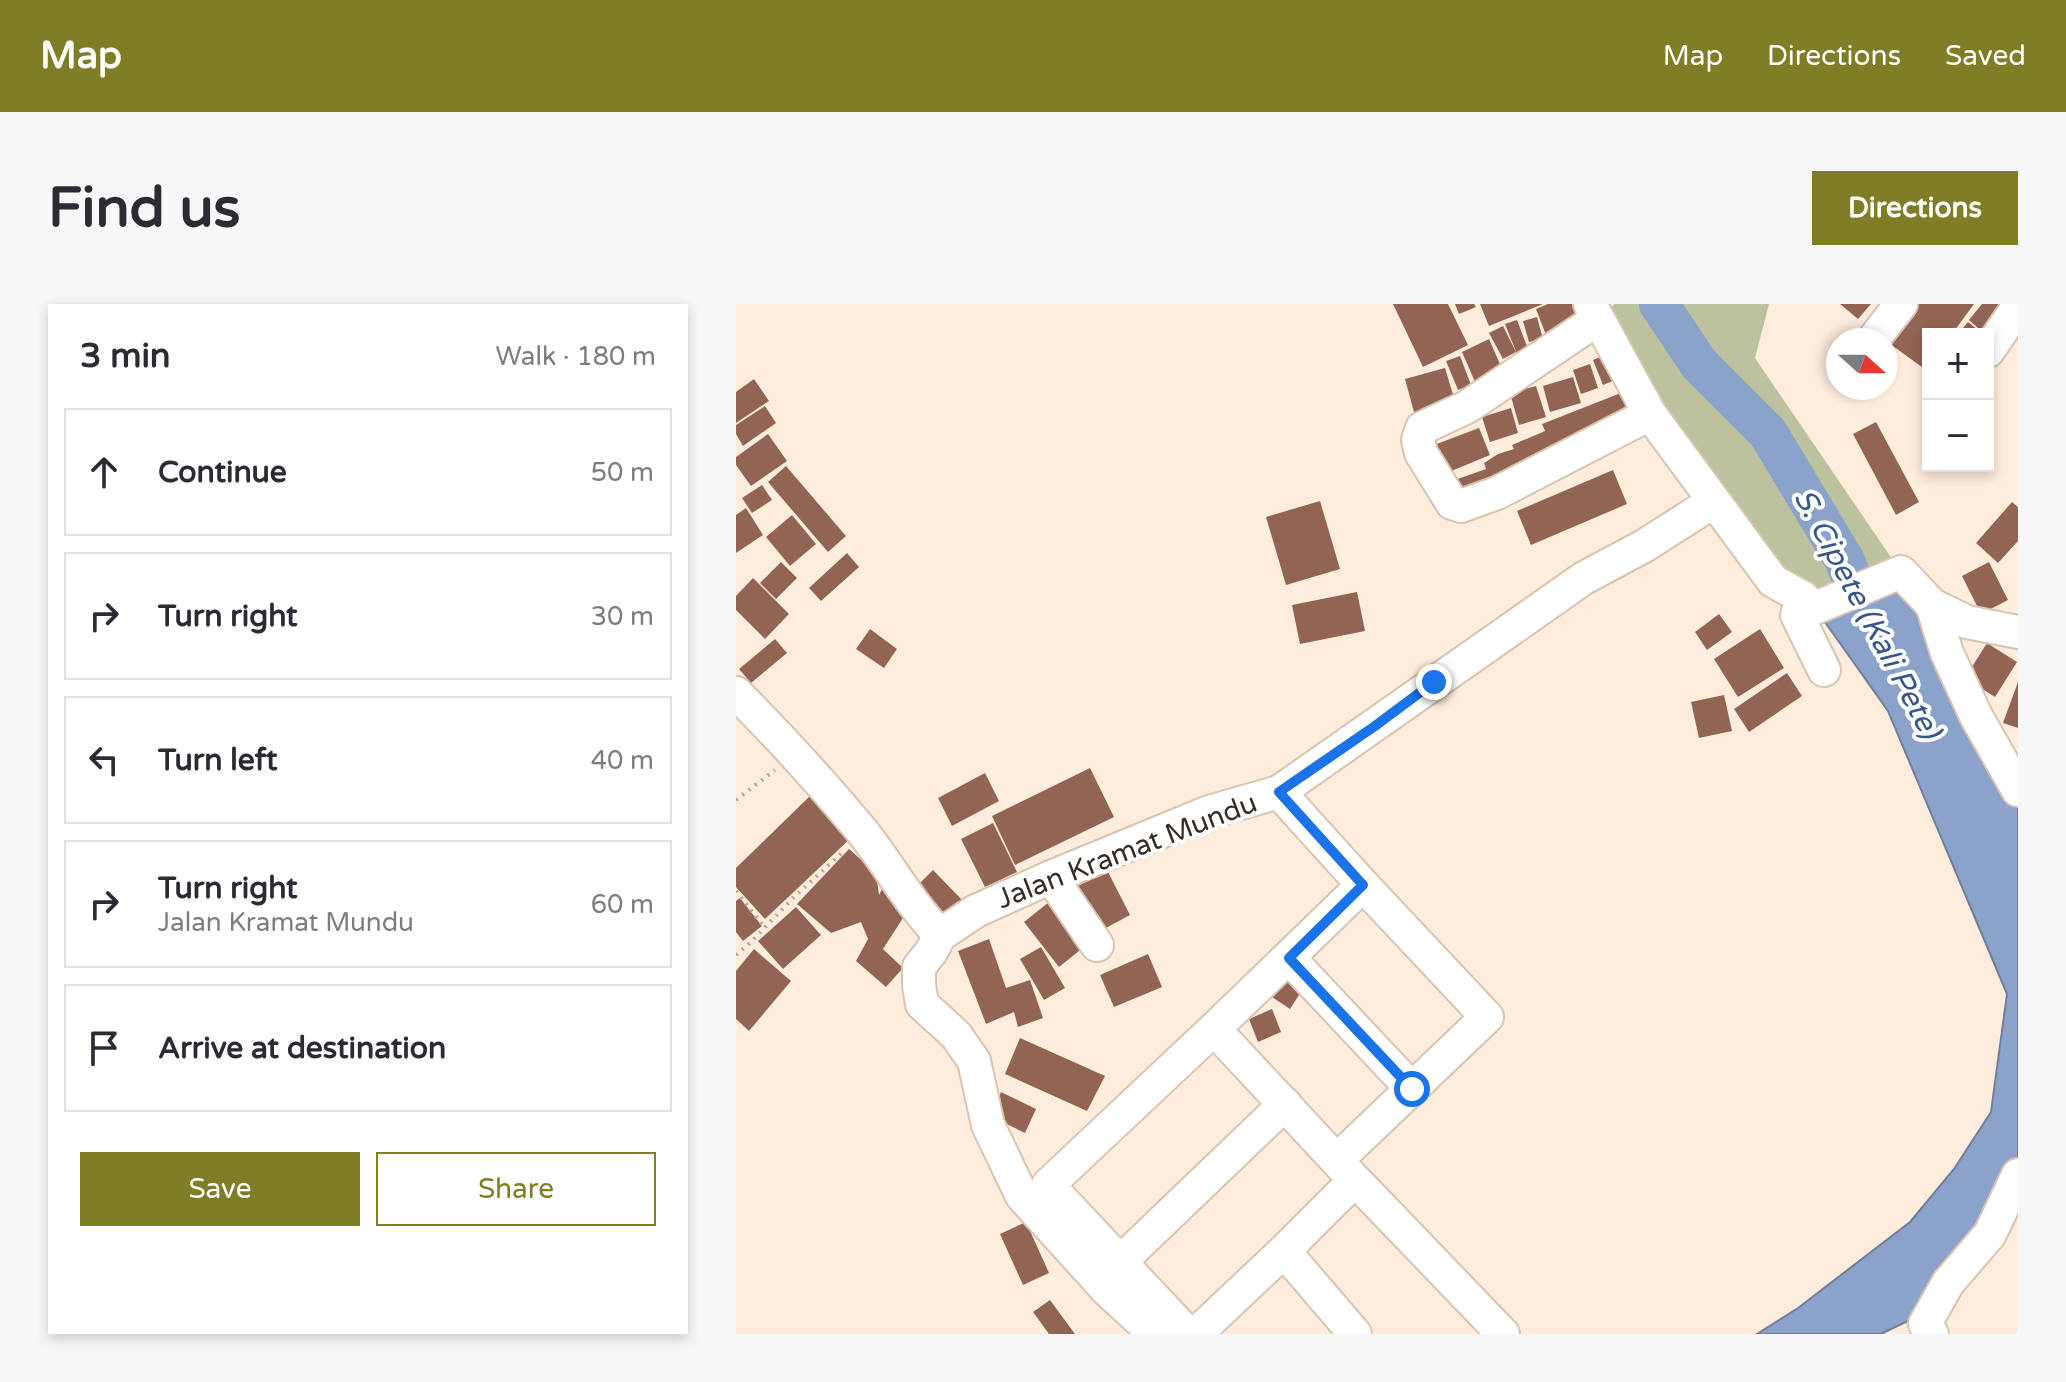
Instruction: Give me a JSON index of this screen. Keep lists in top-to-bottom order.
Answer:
{
  "streets": {
    "street": ["Jalan Kramat Mundu"]
  },
  "water": ["S. Cipete (Kali Pete)"],
  "north": "right",
  "page": {
    "header": "Map",
    "nav": ["Map", "Directions", "Saved"],
    "buttons": [
      "Directions",
      ["Save", "Share"]
    ],
    "title": "Find us",
    "heading": ["3 min", "Walk · 180 m"],
    "map_buttons": ["+", "−"],
    "list": [
      ["Continue", "50 m"],
      ["Turn right", "30 m"],
      ["Turn left", "40 m"],
      ["Turn right", "Jalan Kramat Mundu", "60 m"],
      "Arrive at destination"
    ]
  }
}
